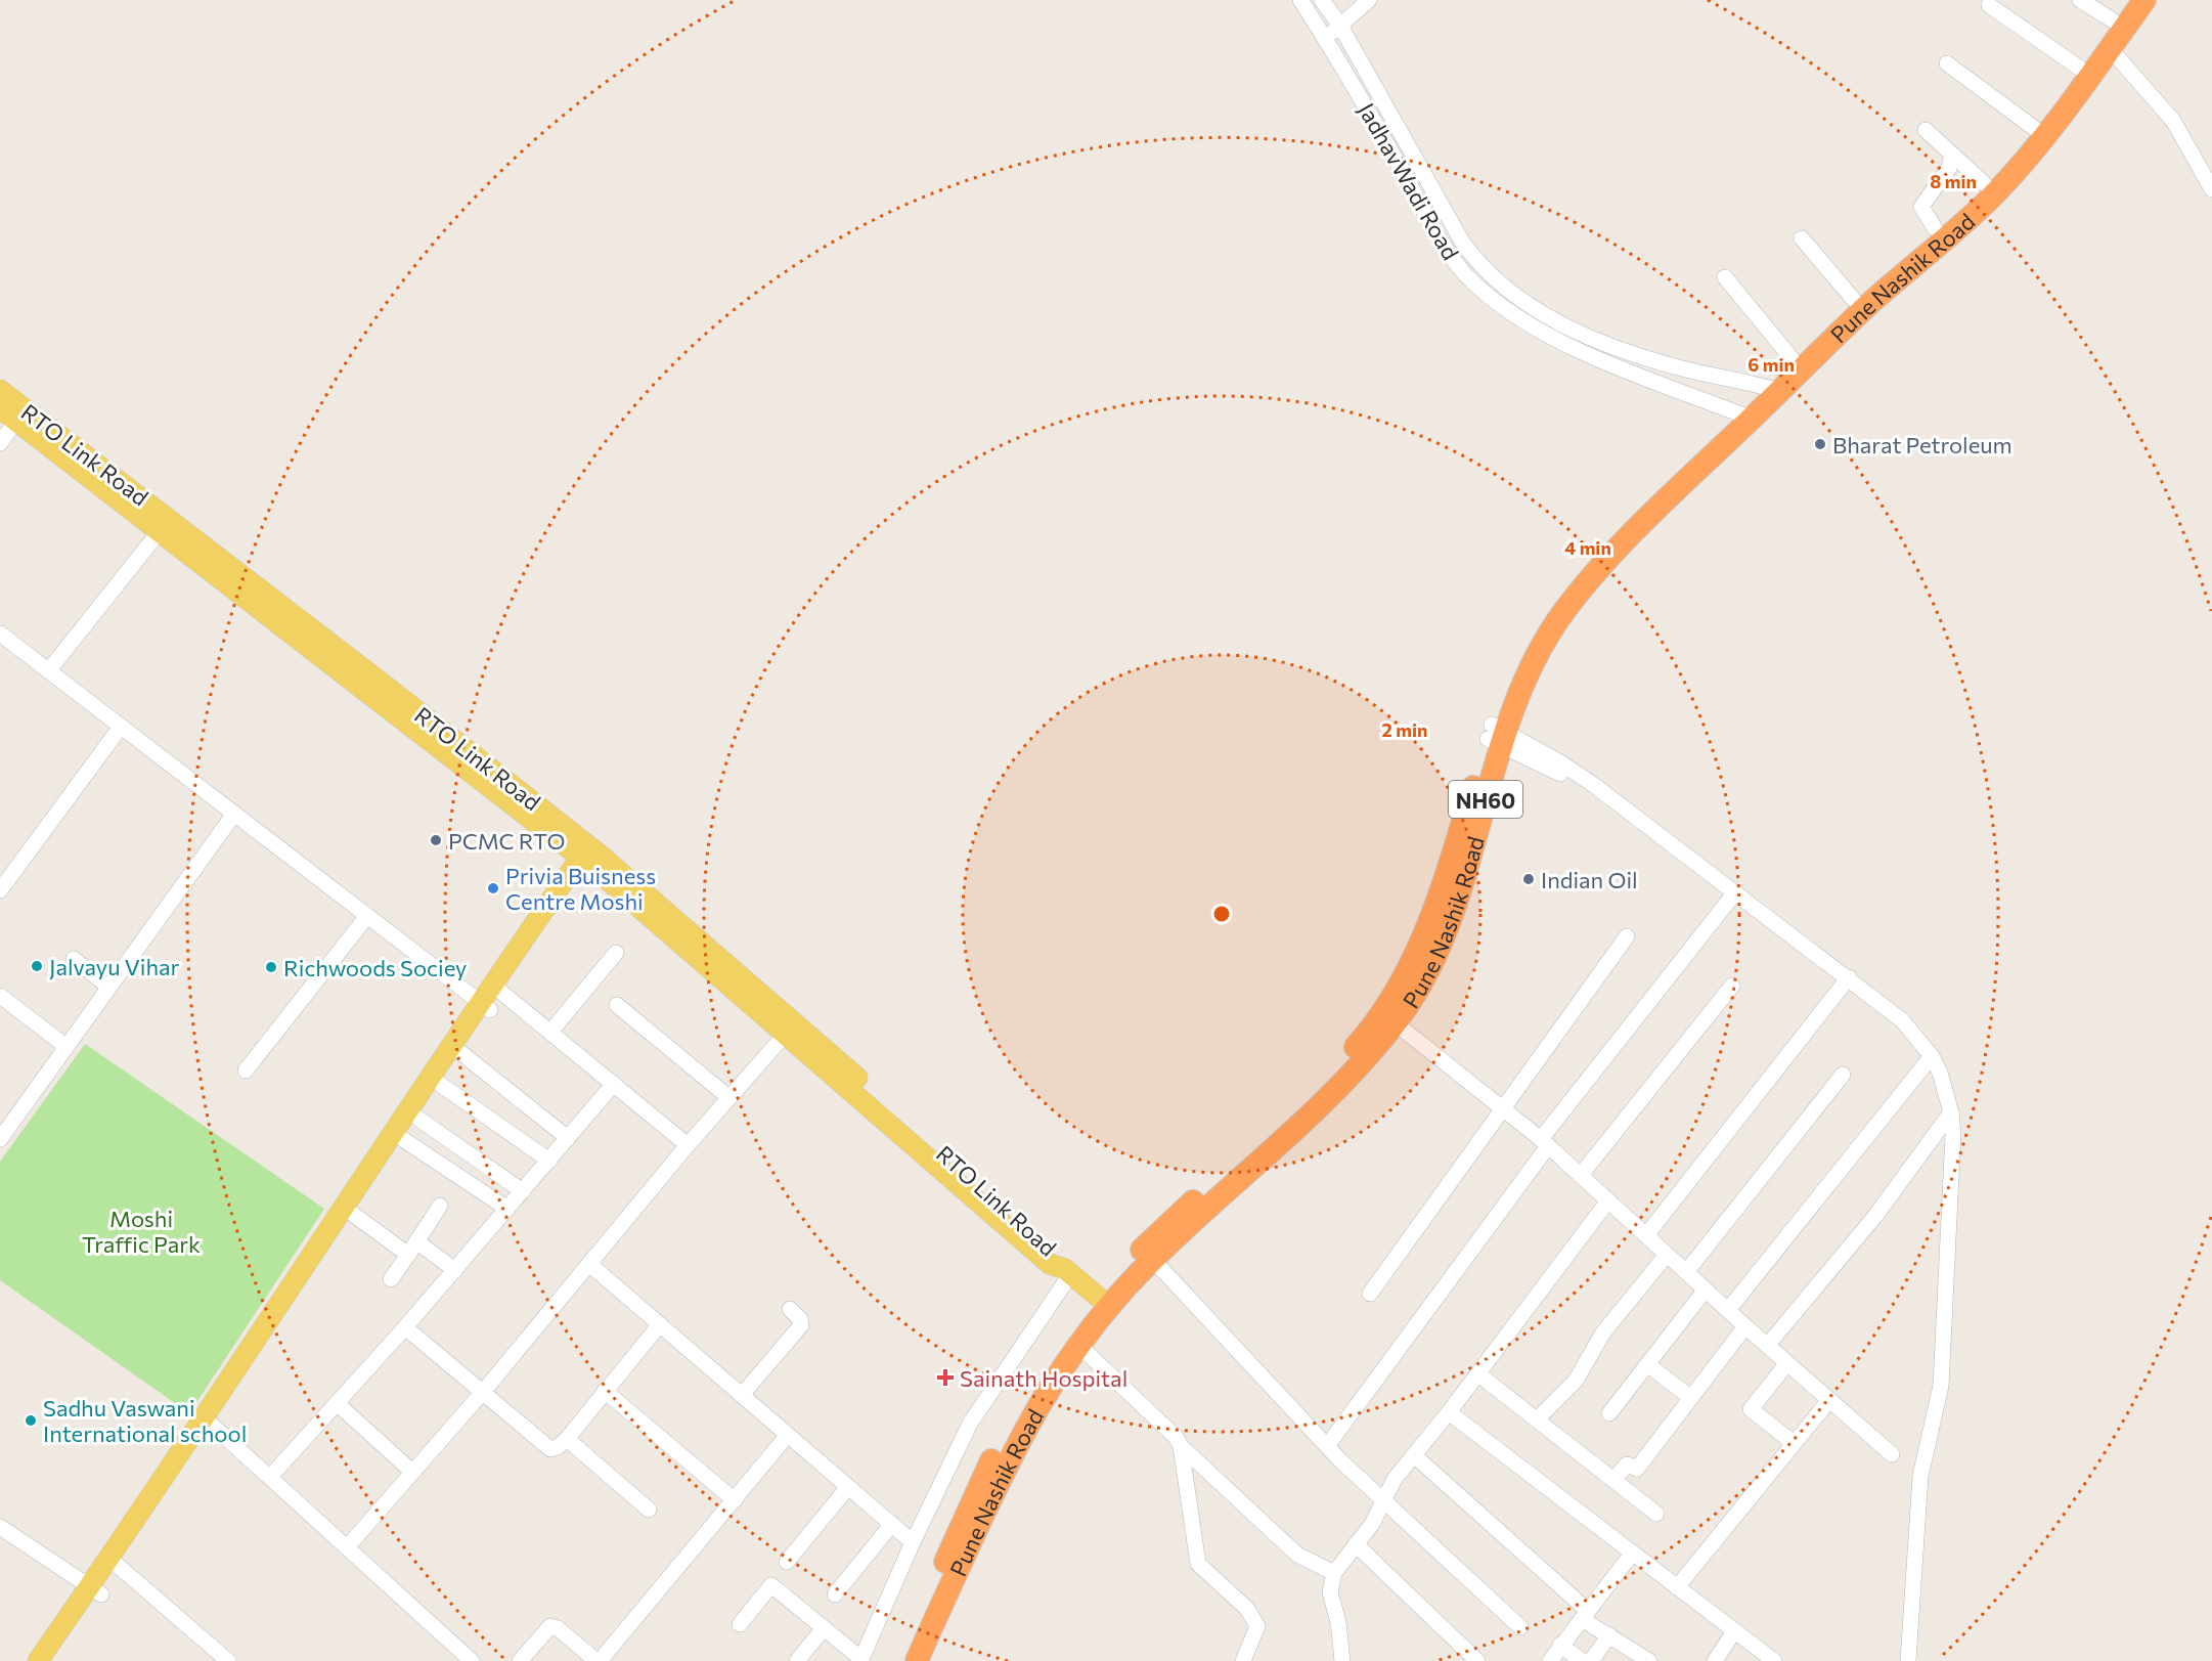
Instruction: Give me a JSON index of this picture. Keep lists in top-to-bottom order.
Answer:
{
  "streets": {
    "highway": ["Pune Nashik Road", "NH60"],
    "main road": ["RTO Link Road"],
    "street": ["JadhavWadi Road"]
  },
  "crossings": [
    ["JadhavWadi Road", "Pune Nashik Road"],
    ["Pune Nashik Road", "RTO Link Road"]
  ],
  "parks": ["Moshi Traffic Park"],
  "places": {
    "other": [
      "Bharat Petroleum",
      "PCMC RTO",
      "Indian Oil",
      "Privia Buisness Centre Moshi",
      "Jalvayu Vihar",
      "Richwoods Sociey",
      "Sadhu Vaswani International school"
    ],
    "health": ["Sainath Hospital"]
  },
  "rings": [
    "8 min",
    "6 min",
    "4 min",
    "2 min"
  ]
}
